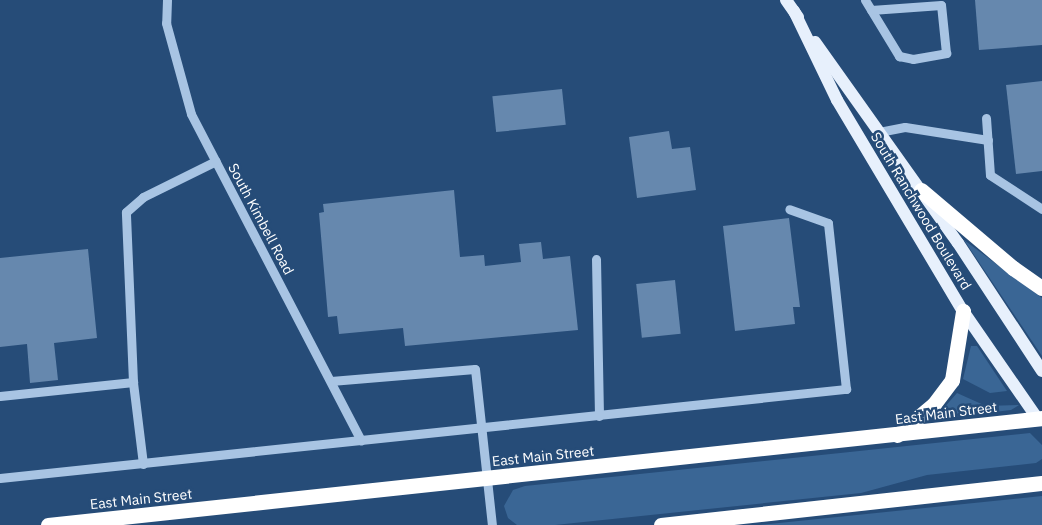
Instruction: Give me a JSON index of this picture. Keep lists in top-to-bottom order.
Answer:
{
  "streets": {
    "highway": ["East Main Street"],
    "main road": ["South Ranchwood Boulevard"],
    "street": ["South Kimbell Road"]
  },
  "crossings": [
    ["South Ranchwood Boulevard", "East Main Street"]
  ]
}
